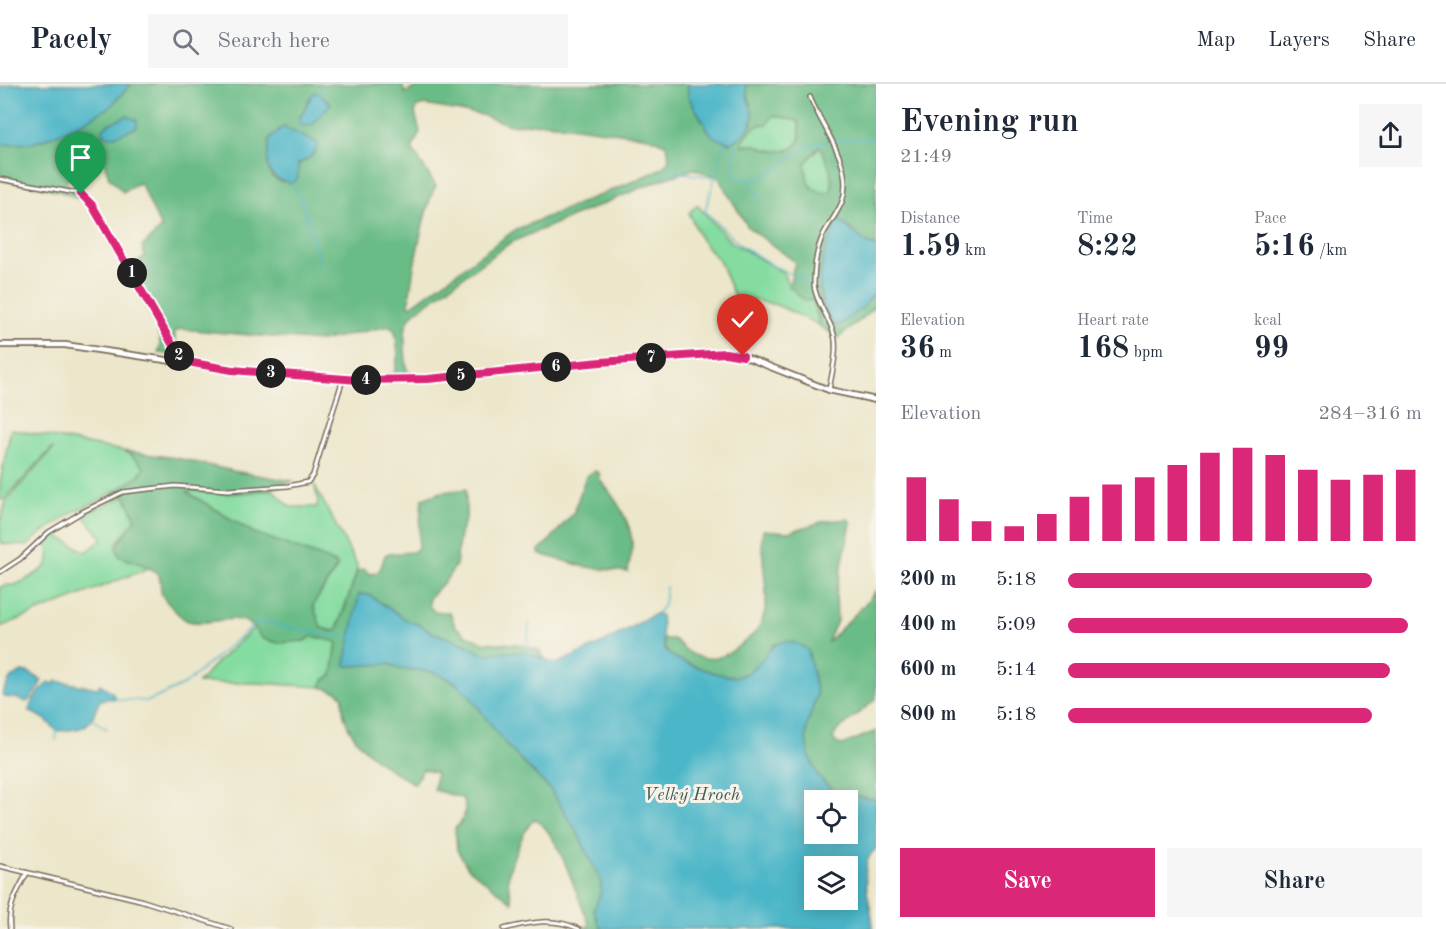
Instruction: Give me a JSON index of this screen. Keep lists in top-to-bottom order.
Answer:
{
  "water": ["Velký Hroch"],
  "page": {
    "header": "Pacely",
    "search": "Search here",
    "nav": ["Map", "Layers", "Share"],
    "heading": ["Evening run", "21:49"],
    "stats": [
      ["Distance", "1.59 km"],
      ["Time", "8:22"],
      ["Pace", "5:16 /km"],
      ["Elevation", "36 m"],
      ["Heart rate", "168 bpm"],
      ["kcal", "99"]
    ],
    "pins": [
      "1",
      "2",
      "7",
      "6",
      "3",
      "5",
      "4"
    ],
    "chart": ["Elevation", "284–316 m"],
    "list": [
      {
        "name": "200 m",
        "note": "5:18"
      },
      {
        "name": "400 m",
        "note": "5:09"
      },
      {
        "name": "600 m",
        "note": "5:14"
      },
      {
        "name": "800 m",
        "note": "5:18"
      }
    ],
    "buttons": ["Save", "Share"]
  }
}
